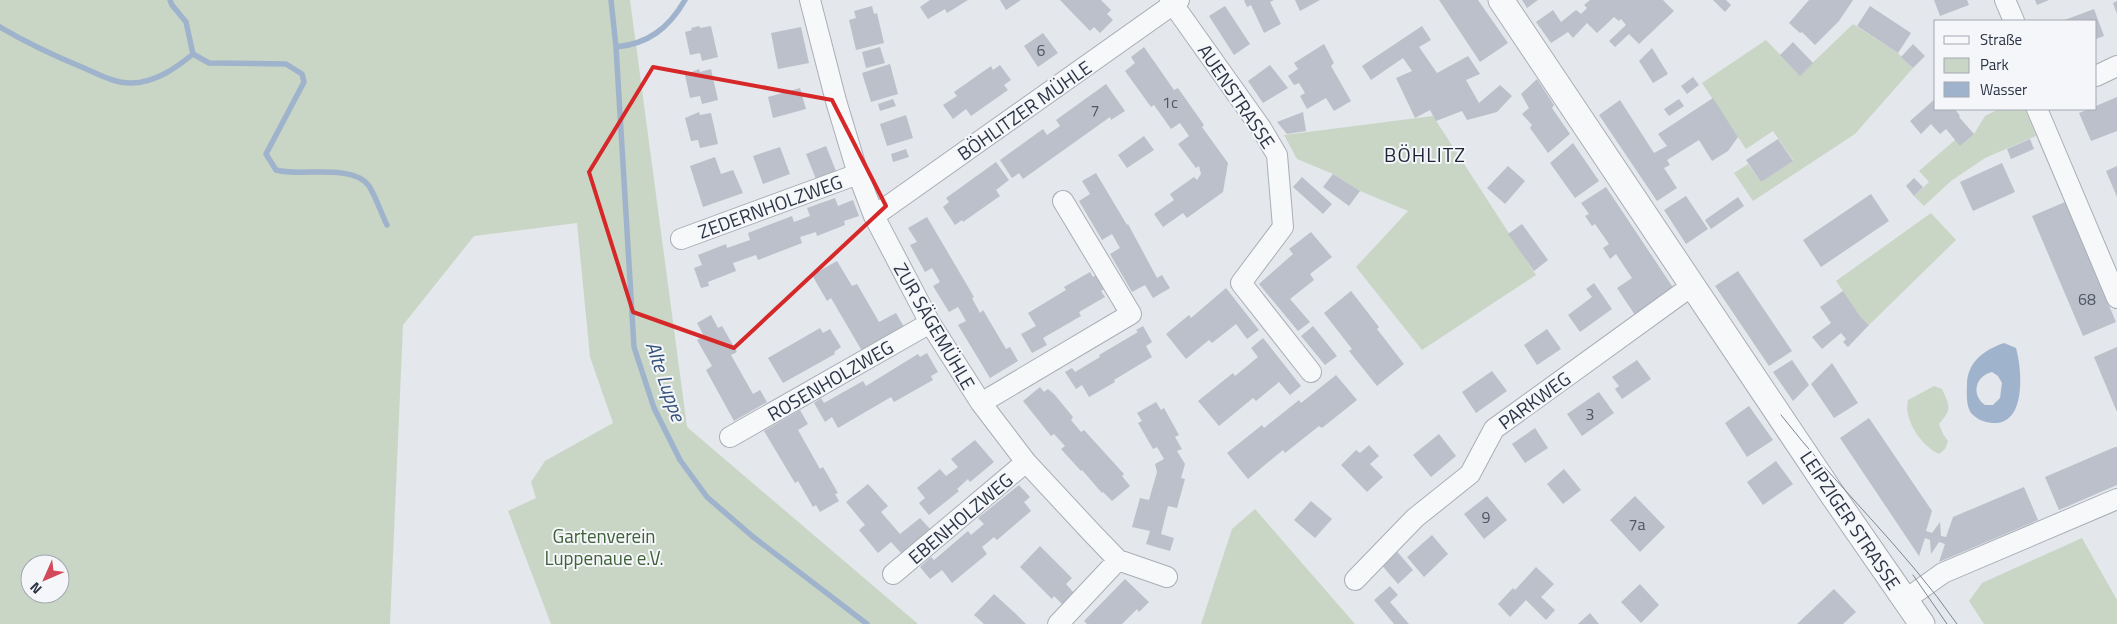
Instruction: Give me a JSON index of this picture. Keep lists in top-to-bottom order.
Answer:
{
  "streets": {
    "street": [
      "AUENSTRASSE",
      "BÖHLITZER MÜHLE",
      "ZEDERNHOLZWEG",
      "ZUR SÄGEMÜHLE",
      "ROSENHOLZWEG",
      "PARKWEG",
      "EBENHOLZWEG",
      "LEIPZIGER STRASSE"
    ]
  },
  "crossings": [
    ["AUENSTRASSE", "BÖHLITZER MÜHLE"],
    ["BÖHLITZER MÜHLE", "ZUR SÄGEMÜHLE"],
    ["ZEDERNHOLZWEG", "ZUR SÄGEMÜHLE"],
    ["ZUR SÄGEMÜHLE", "ROSENHOLZWEG"],
    ["ZUR SÄGEMÜHLE", "EBENHOLZWEG"],
    ["PARKWEG", "LEIPZIGER STRASSE"]
  ],
  "districts": ["BÖHLITZ"],
  "water": ["Alte Luppe"],
  "parks": ["Gartenverein Luppenaue e.V."],
  "house_numbers": [
    "6",
    "1c",
    "7",
    "68",
    "3",
    "9",
    "7a"
  ],
  "legend": ["Straße", "Park", "Wasser"],
  "north": "bottom left"
}
